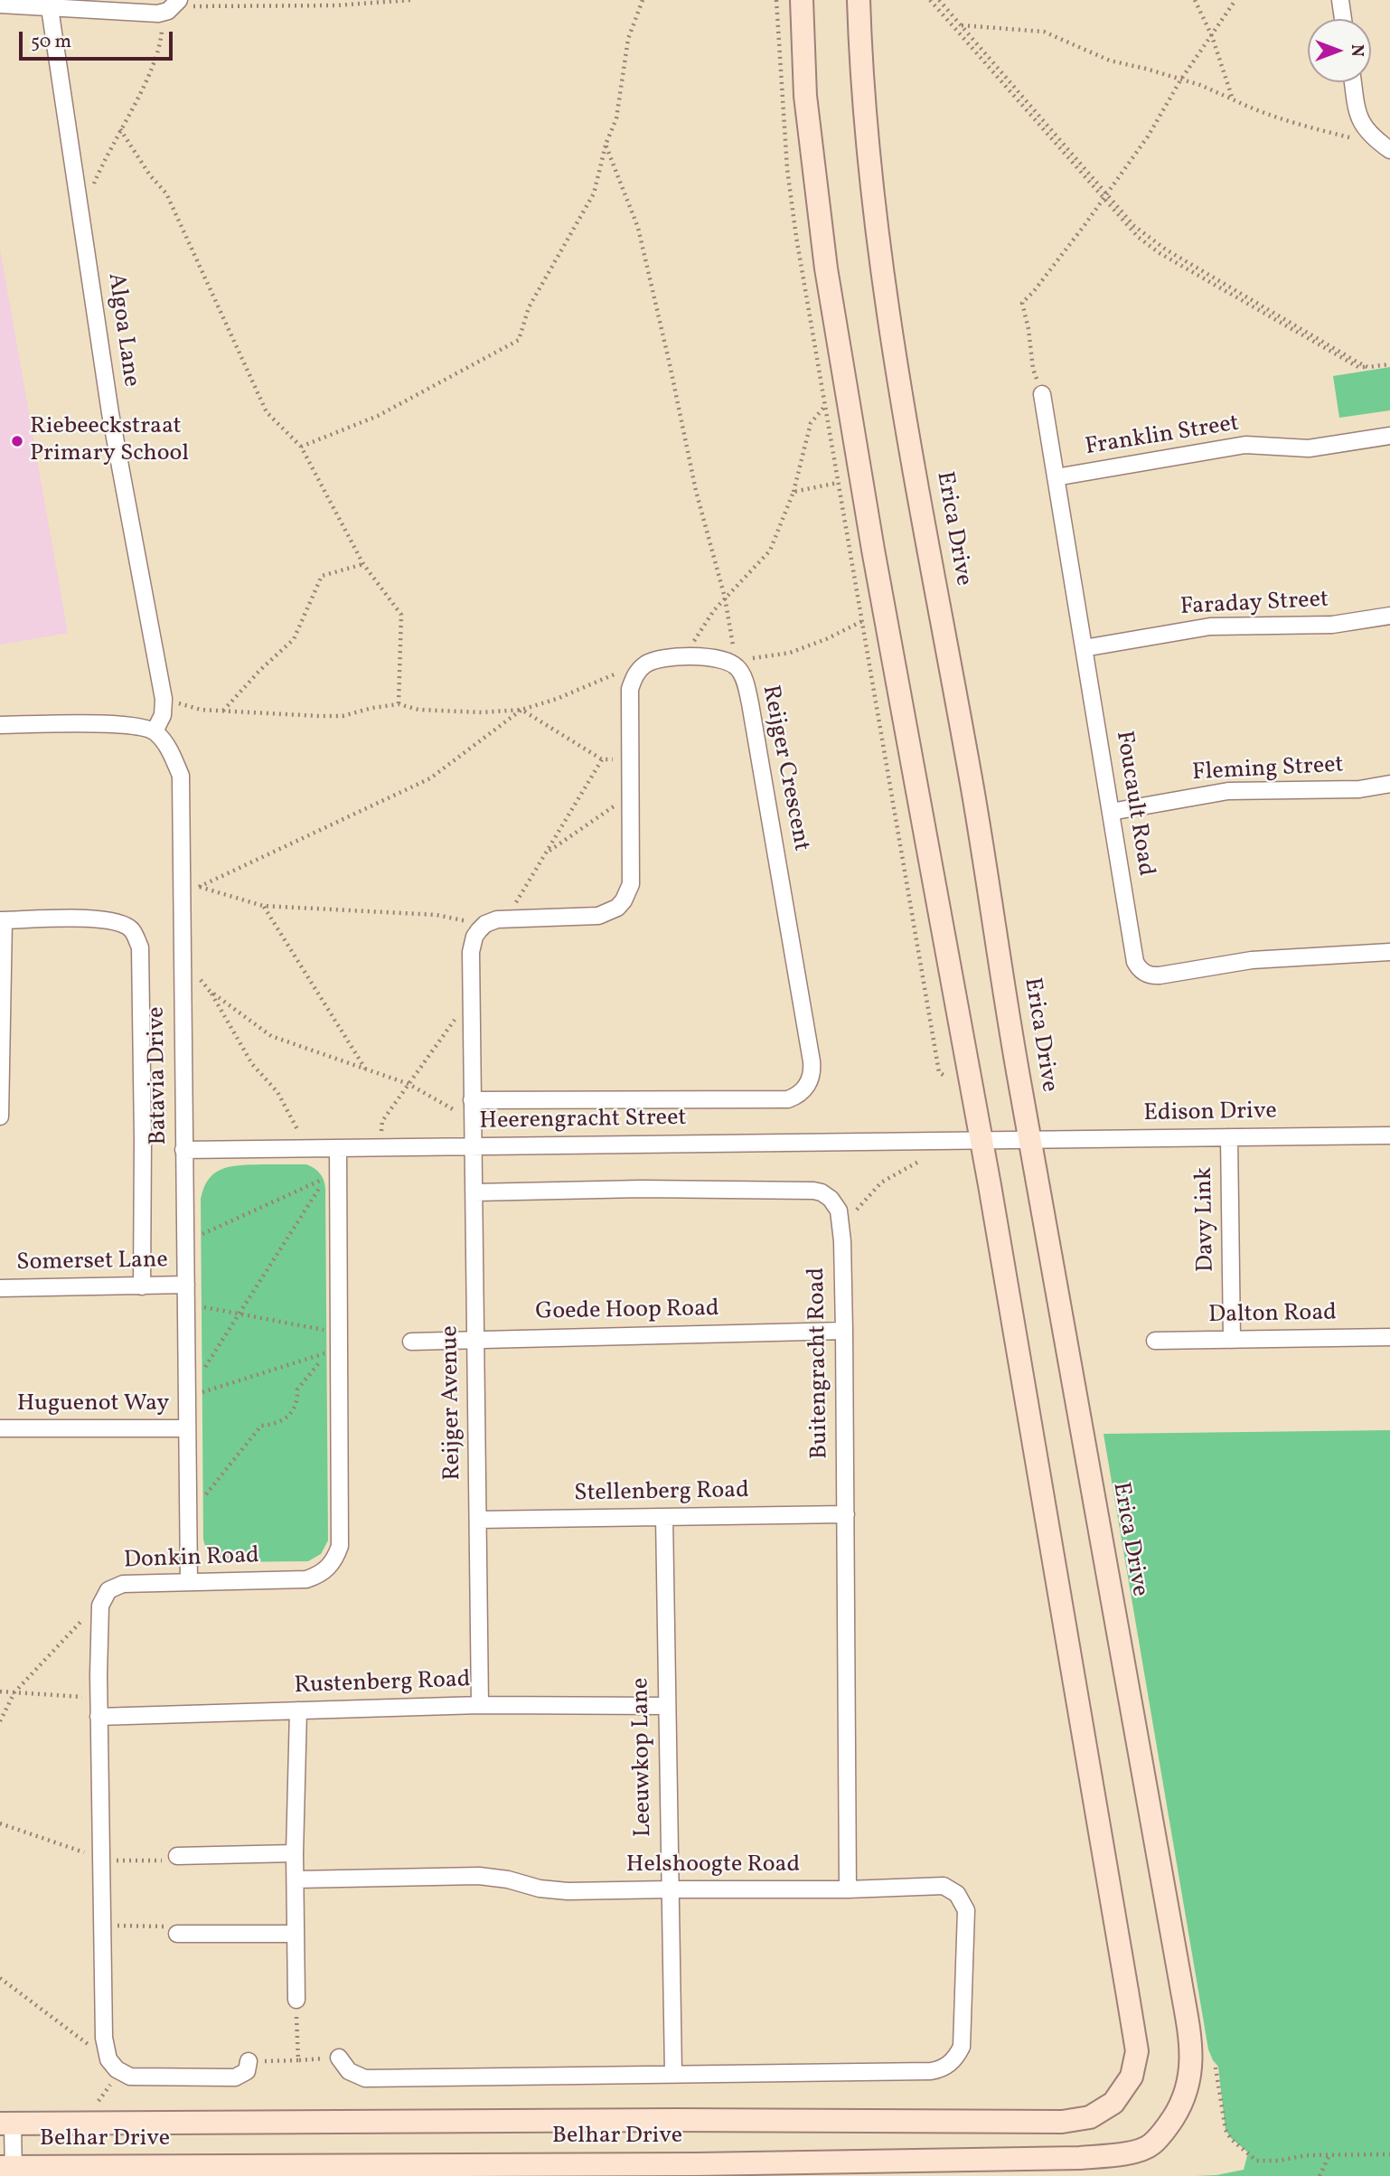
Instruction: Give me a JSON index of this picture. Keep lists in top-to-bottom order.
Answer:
{
  "streets": {
    "main road": ["Erica Drive", "Belhar Drive"],
    "street": [
      "Algoa Lane",
      "Franklin Street",
      "Faraday Street",
      "Reijger Crescent",
      "Fleming Street",
      "Foucault Road",
      "Batavia Drive",
      "Edison Drive",
      "Heerengracht Street",
      "Davy Link",
      "Somerset Lane",
      "Goede Hoop Road",
      "Dalton Road",
      "Buitengracht Road",
      "Reijger Avenue",
      "Huguenot Way",
      "Stellenberg Road",
      "Donkin Road",
      "Rustenberg Road",
      "Leeuwkop Lane",
      "Helshoogte Road"
    ]
  },
  "crossings": [
    ["Algoa Lane", "Batavia Drive"],
    ["Franklin Street", "Foucault Road"],
    ["Erica Drive", "Edison Drive"],
    ["Erica Drive", "Belhar Drive"],
    ["Faraday Street", "Foucault Road"],
    ["Reijger Crescent", "Reijger Avenue"],
    ["Fleming Street", "Foucault Road"],
    ["Batavia Drive", "Heerengracht Street"],
    ["Batavia Drive", "Somerset Lane"],
    ["Batavia Drive", "Huguenot Way"],
    ["Batavia Drive", "Donkin Road"],
    ["Edison Drive", "Heerengracht Street"],
    ["Edison Drive", "Davy Link"],
    ["Edison Drive", "Belhar Drive"],
    ["Heerengracht Street", "Reijger Avenue"],
    ["Heerengracht Street", "Donkin Road"],
    ["Heerengracht Street", "Belhar Drive"],
    ["Davy Link", "Dalton Road"],
    ["Goede Hoop Road", "Buitengracht Road"],
    ["Goede Hoop Road", "Reijger Avenue"],
    ["Buitengracht Road", "Reijger Avenue"],
    ["Buitengracht Road", "Stellenberg Road"],
    ["Buitengracht Road", "Helshoogte Road"],
    ["Reijger Avenue", "Stellenberg Road"],
    ["Reijger Avenue", "Rustenberg Road"],
    ["Stellenberg Road", "Leeuwkop Lane"],
    ["Donkin Road", "Rustenberg Road"],
    ["Rustenberg Road", "Leeuwkop Lane"],
    ["Leeuwkop Lane", "Helshoogte Road"]
  ],
  "places": ["Riebeeckstraat Primary School"],
  "scale_bar": "50 m",
  "north": "right"
}
